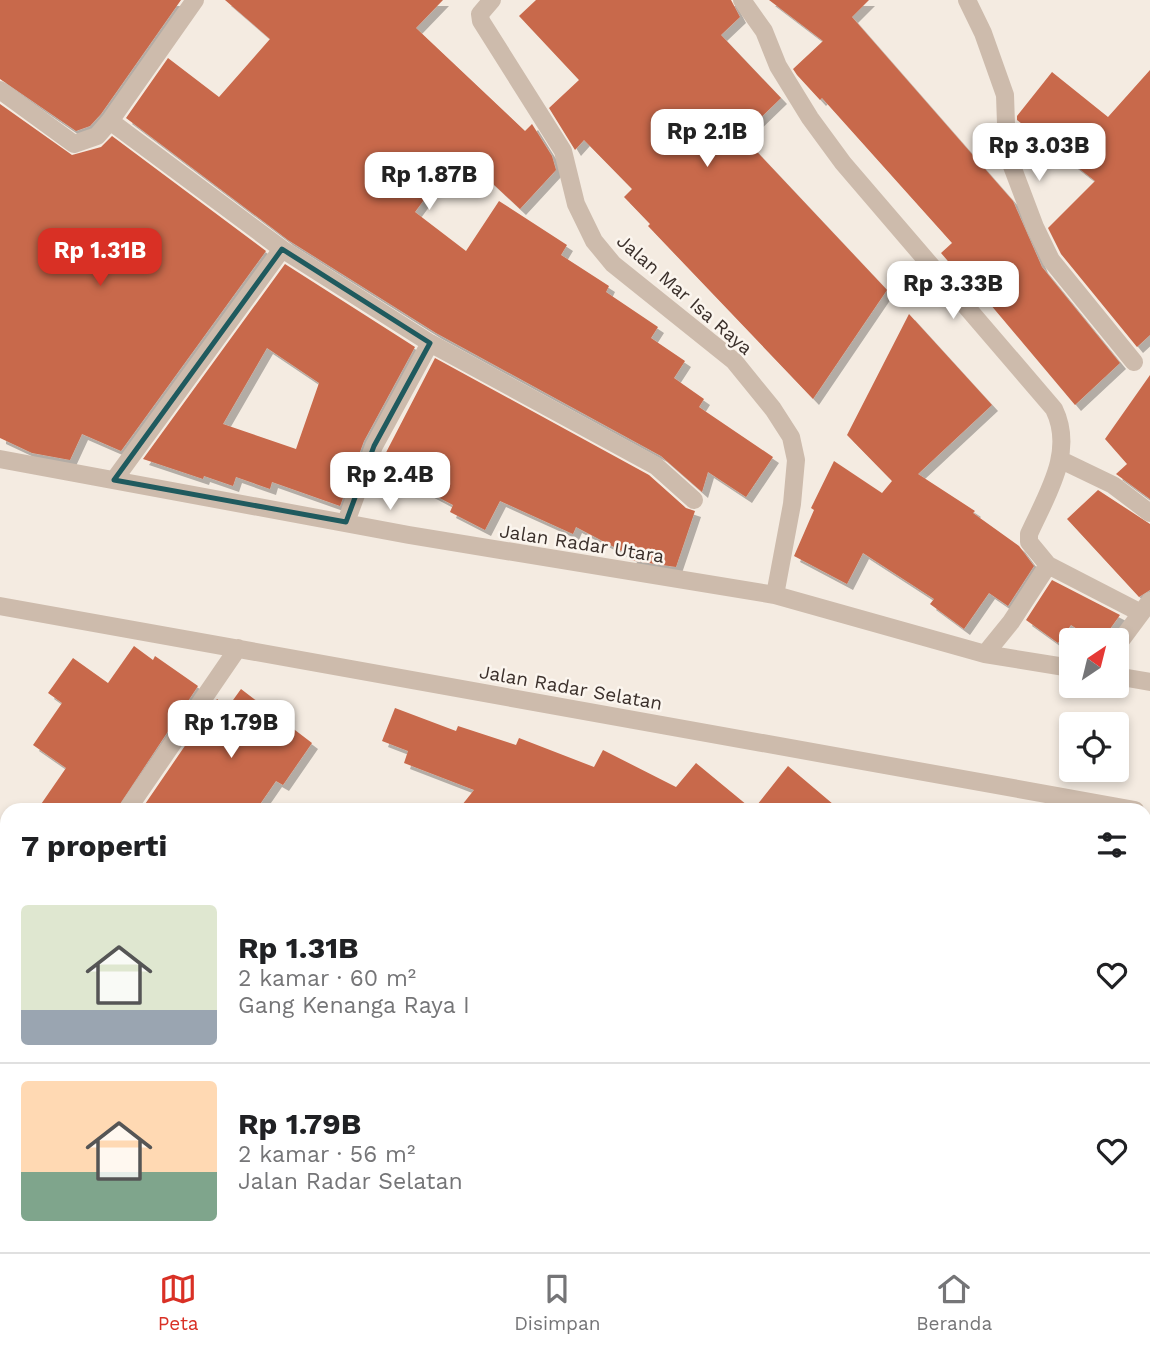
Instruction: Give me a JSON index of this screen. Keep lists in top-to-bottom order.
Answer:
{
  "streets": {
    "street": ["Jalan Mar Isa Raya", "Jalan Radar Utara", "Jalan Radar Selatan"]
  },
  "crossings": [
    ["Jalan Mar Isa Raya", "Jalan Radar Utara"]
  ],
  "north": "top right",
  "page": {
    "price": [
      "Rp 2.1B",
      "Rp 3.03B",
      "Rp 1.87B",
      "Rp 1.31B",
      "Rp 3.33B",
      "Rp 2.4B",
      "Rp 1.79B"
    ],
    "heading": "7 properti",
    "list": [
      {
        "name": "Rp 1.31B",
        "note": "2 kamar · 60 m² · Gang Kenanga Raya I"
      },
      {
        "name": "Rp 1.79B",
        "note": "2 kamar · 56 m² · Jalan Radar Selatan"
      }
    ],
    "tabs": ["Peta", "Disimpan", "Beranda"]
  }
}
